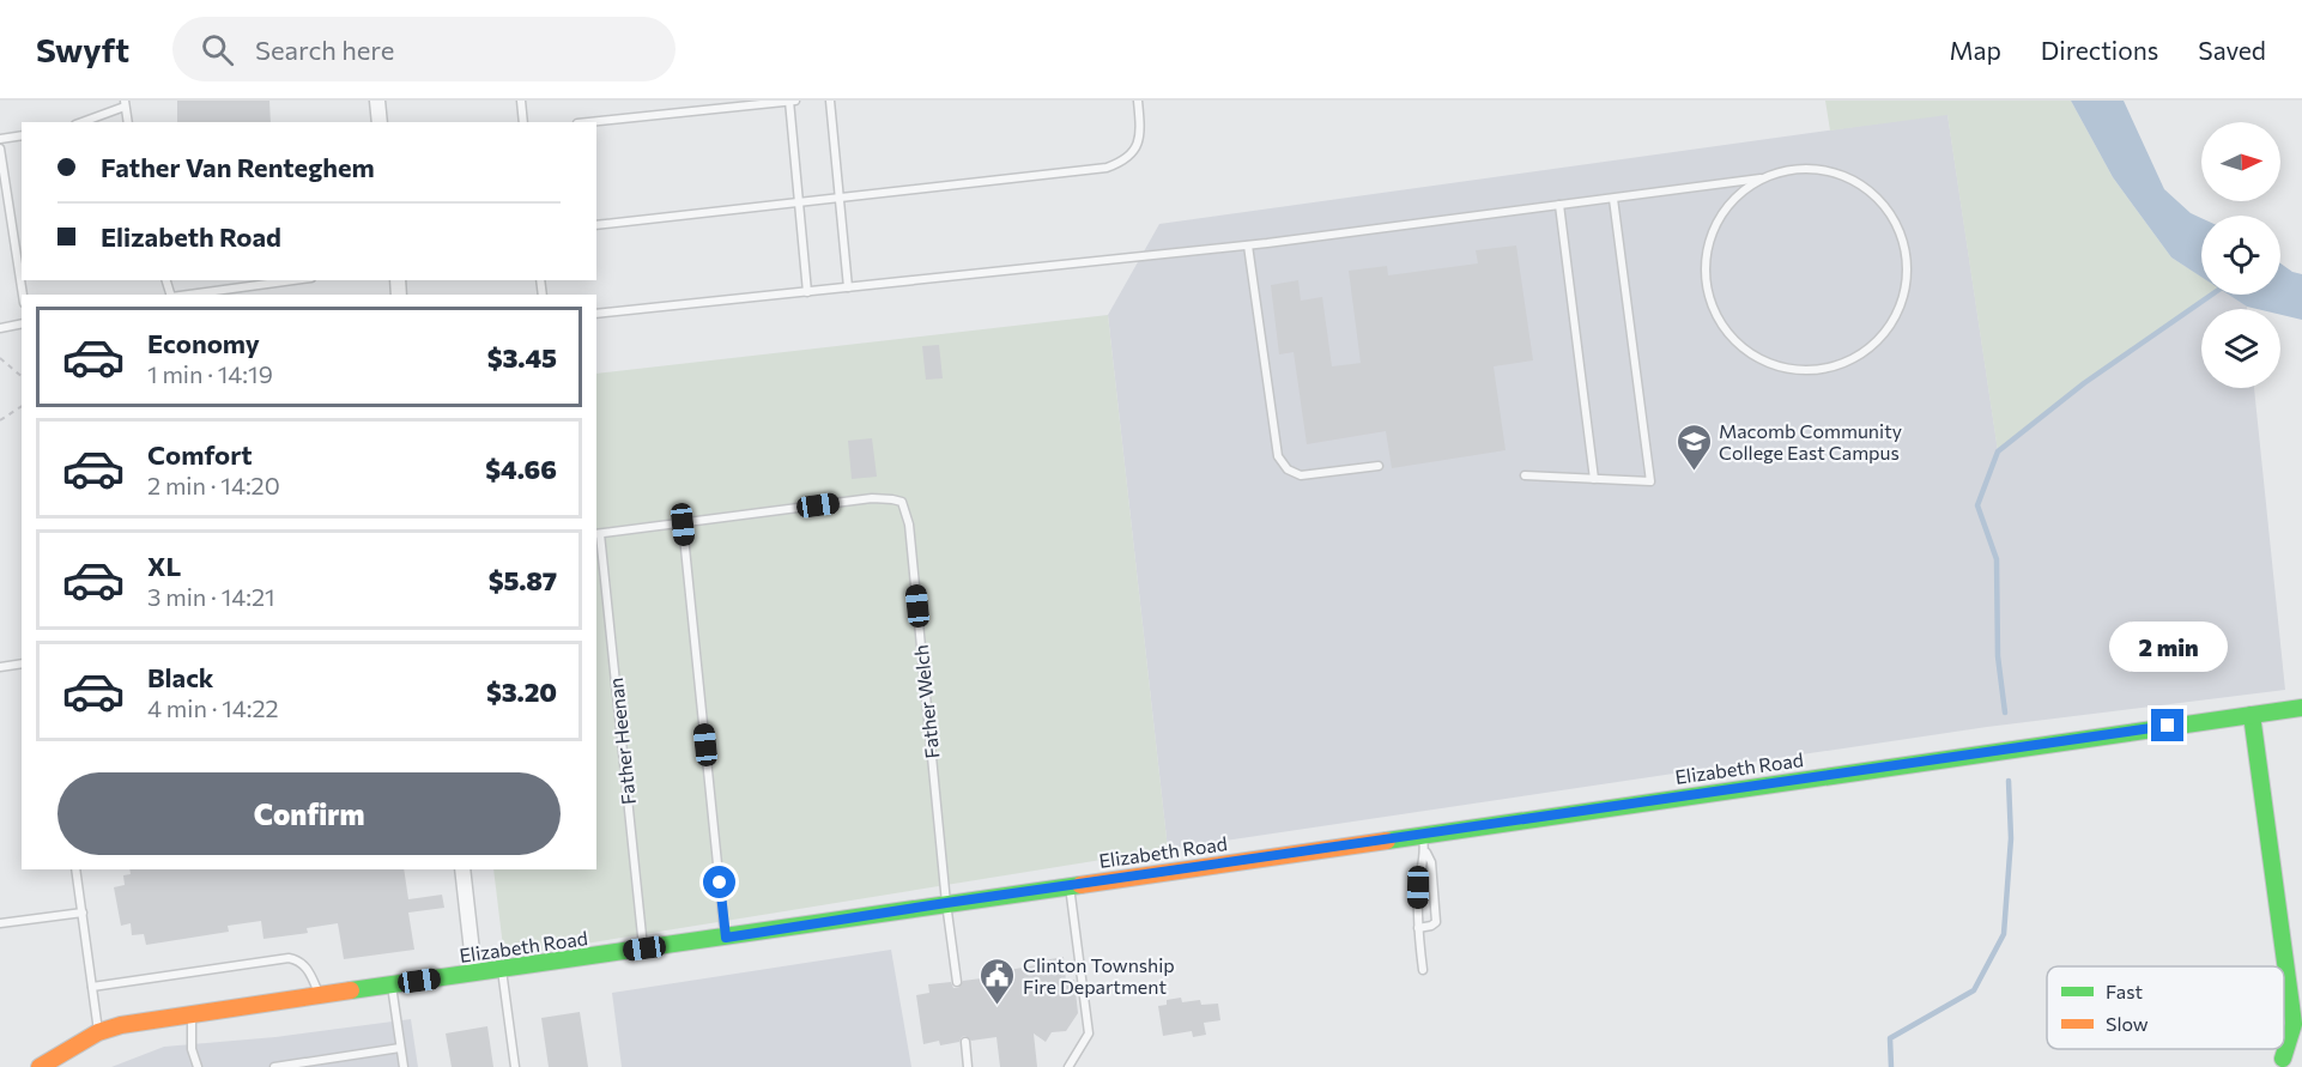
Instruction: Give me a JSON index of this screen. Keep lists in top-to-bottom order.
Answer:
{
  "streets": {
    "street": ["Elizabeth Road"],
    "lane": ["Father Welch", "Father Heenan"]
  },
  "crossings": [
    ["Father Welch", "Father Heenan"],
    ["Father Welch", "Elizabeth Road"],
    ["Father Heenan", "Elizabeth Road"]
  ],
  "places": {
    "school or university": ["Macomb Community College East Campus"],
    "public building": ["Clinton Township Fire Department"]
  },
  "legend": ["Fast", "Slow"],
  "north": "right",
  "page": {
    "header": "Swyft",
    "search": "Search here",
    "nav": ["Map", "Directions", "Saved"],
    "banner": ["Father Van Renteghem", "Elizabeth Road"],
    "list": [
      {
        "name": "Economy",
        "note": "1 min · 14:19",
        "value": "$3.45"
      },
      {
        "name": "Comfort",
        "note": "2 min · 14:20",
        "value": "$4.66"
      },
      {
        "name": "XL",
        "note": "3 min · 14:21",
        "value": "$5.87"
      },
      {
        "name": "Black",
        "note": "4 min · 14:22",
        "value": "$3.20"
      }
    ],
    "bubble": "2 min",
    "buttons": "Confirm"
  }
}
